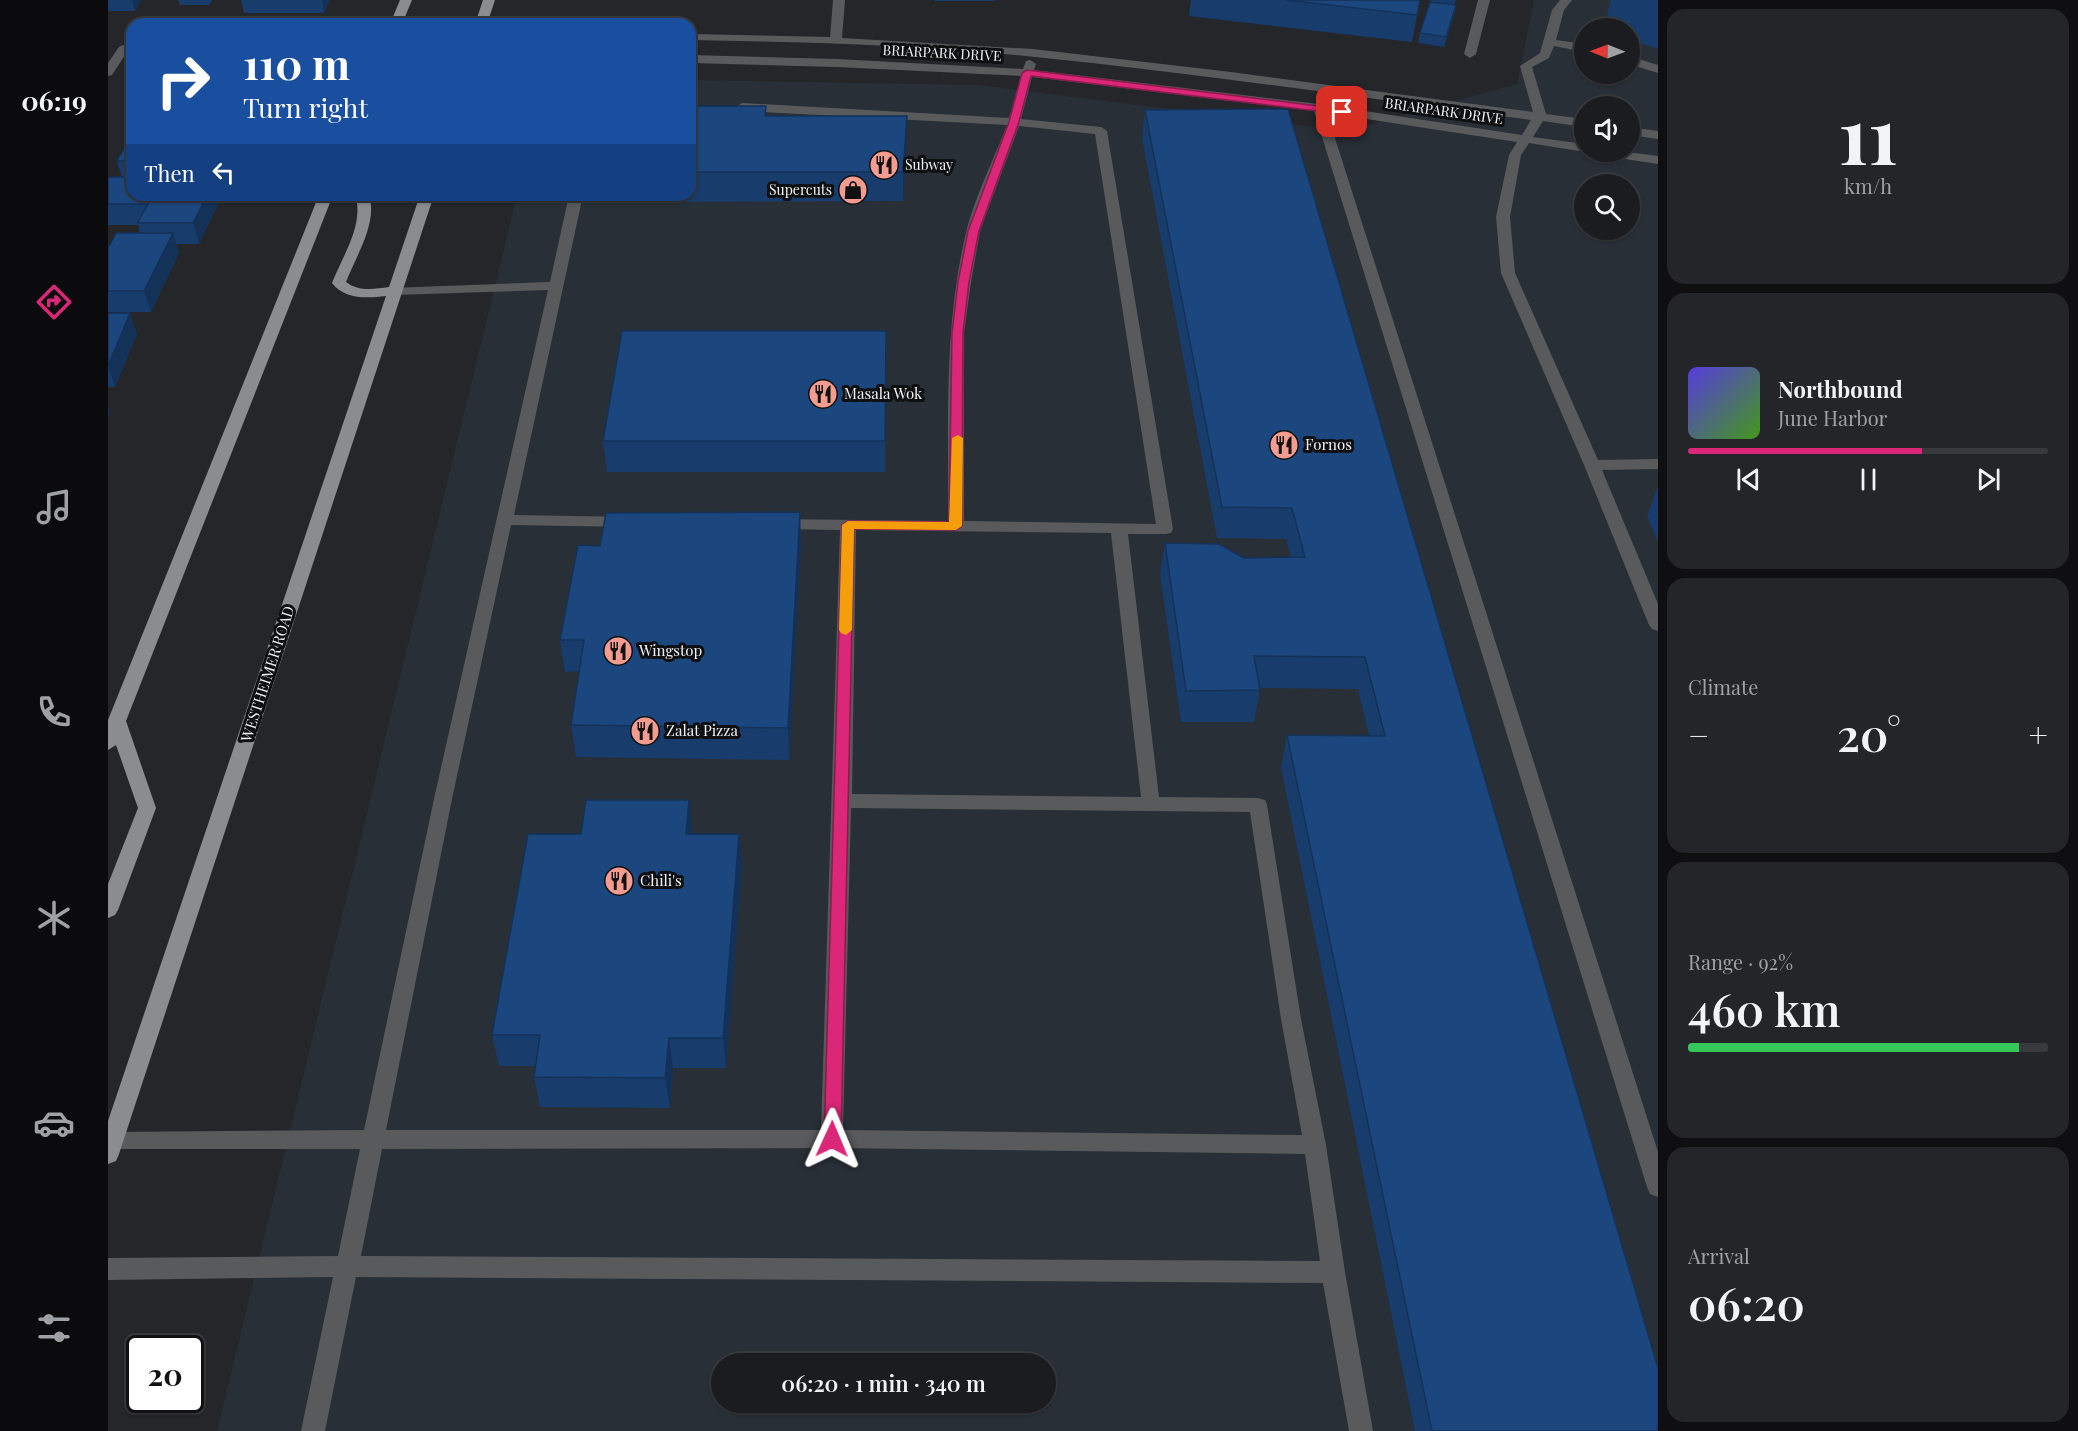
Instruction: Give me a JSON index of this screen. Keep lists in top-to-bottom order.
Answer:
{
  "streets": {
    "main road": ["WESTHEIMER ROAD"],
    "street": ["BRIARPARK DRIVE"]
  },
  "places": {
    "restaurant": [
      "Subway",
      "Masala Wok",
      "Fornos",
      "Wingstop",
      "Zalat Pizza",
      "Chili's"
    ],
    "shop": ["Supercuts"]
  },
  "north": "left",
  "page": {
    "tabs": "06:19",
    "tile": [
      ["11", "km/h"],
      "Climate",
      ["Range · 92%", "460 km"],
      ["Arrival", "06:20"]
    ],
    "turn": ["110 m", "Turn right"],
    "then": "Then",
    "song": ["Northbound", "June Harbor"],
    "heat": ["−", "20°", "+"],
    "limit": "20",
    "trip": "06:20 · 1 min · 340 m"
  }
}
